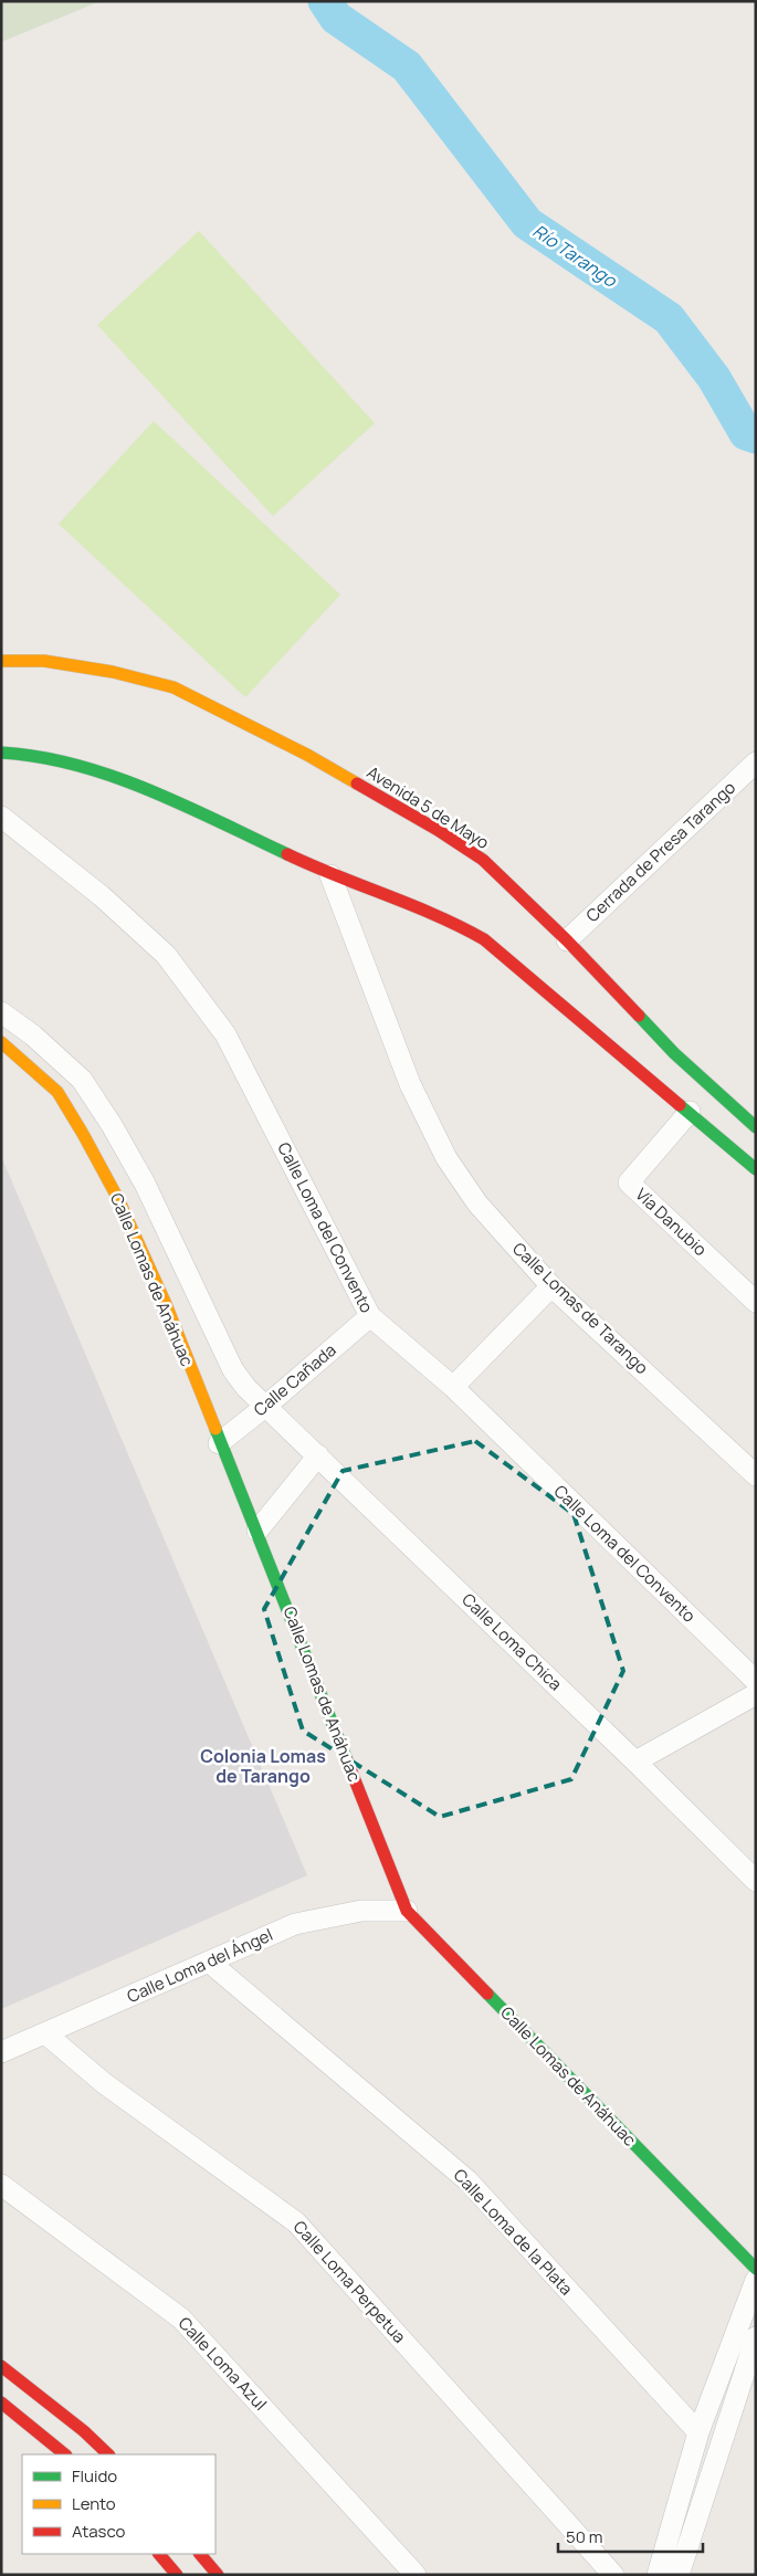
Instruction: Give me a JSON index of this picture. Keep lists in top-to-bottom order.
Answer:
{
  "streets": {
    "main road": ["Avenida 5 de Mayo", "Calle Lomas de Anáhuac"],
    "street": [
      "Cerrada de Presa Tarango",
      "Vía Danubio",
      "Calle Loma del Convento",
      "Calle Lomas de Tarango",
      "Calle Cañada",
      "Calle Loma Chica",
      "Calle Loma del Ángel",
      "Calle Loma de la Plata",
      "Calle Loma Perpetua",
      "Calle Loma Azul"
    ]
  },
  "crossings": [
    ["Avenida 5 de Mayo", "Cerrada de Presa Tarango"],
    ["Calle Loma del Convento", "Calle Cañada"],
    ["Calle Lomas de Anáhuac", "Calle Cañada"],
    ["Calle Lomas de Anáhuac", "Calle Loma Chica"],
    ["Calle Lomas de Anáhuac", "Calle Loma del Ángel"],
    ["Calle Cañada", "Calle Loma Chica"],
    ["Calle Loma del Ángel", "Calle Loma de la Plata"],
    ["Calle Loma del Ángel", "Calle Loma Perpetua"]
  ],
  "districts": ["Colonia Lomas de Tarango"],
  "water": ["Río Tarango"],
  "legend": ["Fluido", "Lento", "Atasco"],
  "scale_bar": "50 m"
}
